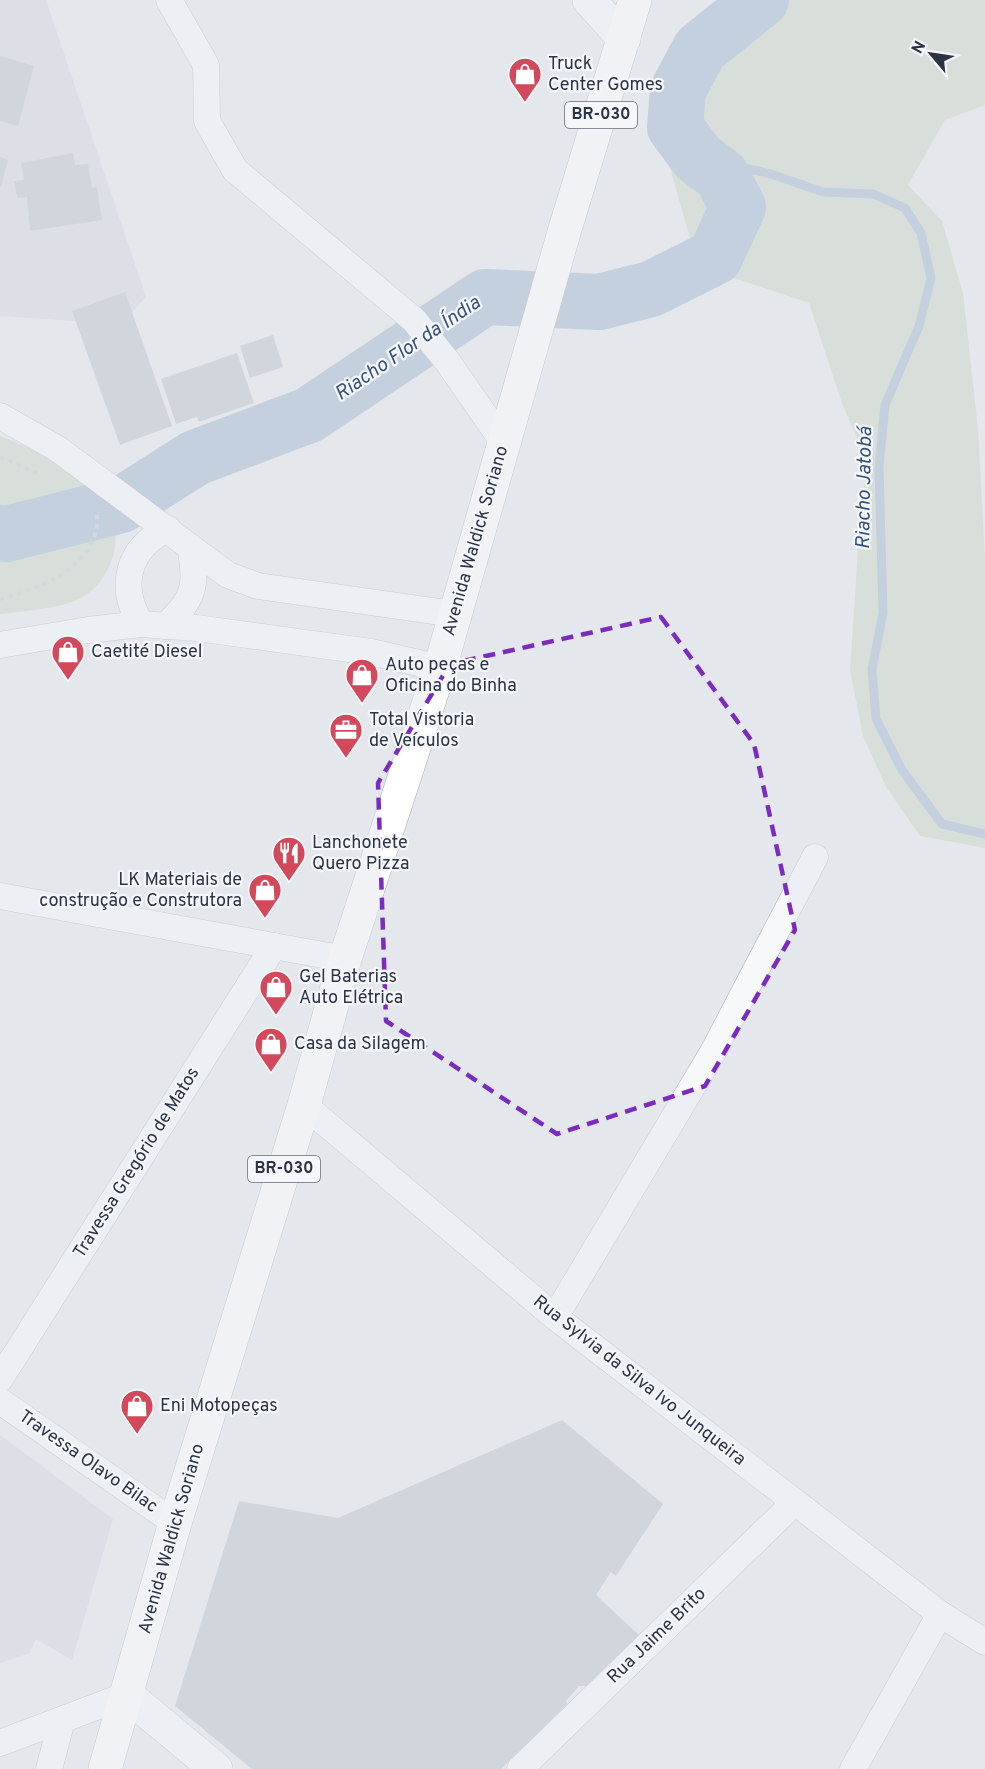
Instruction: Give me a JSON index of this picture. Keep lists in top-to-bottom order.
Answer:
{
  "streets": {
    "main road": ["BR-030", "Avenida Waldick Soriano"],
    "street": [
      "Travessa Gregório de Matos",
      "Rua Sylvia da Silva Ivo Junqueira",
      "Travessa Olavo Bilac",
      "Rua Jaime Brito"
    ]
  },
  "crossings": [
    ["Avenida Waldick Soriano", "Rua Sylvia da Silva Ivo Junqueira"],
    ["Avenida Waldick Soriano", "Travessa Olavo Bilac"],
    ["Rua Sylvia da Silva Ivo Junqueira", "Rua Jaime Brito"]
  ],
  "water": ["Riacho Flor da Índia", "Riacho Jatobá"],
  "places": {
    "shop": [
      "Truck Center Gomes",
      "Caetité Diesel",
      "Auto peças e Oficina do Binha",
      "LK Materiais de construção e Construtora",
      "Gel Baterias Auto Elétrica",
      "Casa da Silagem",
      "Eni Motopeças"
    ],
    "office": ["Total Vistoria de Veículos"],
    "restaurant": ["Lanchonete Quero Pizza"]
  },
  "north": "top left"
}
